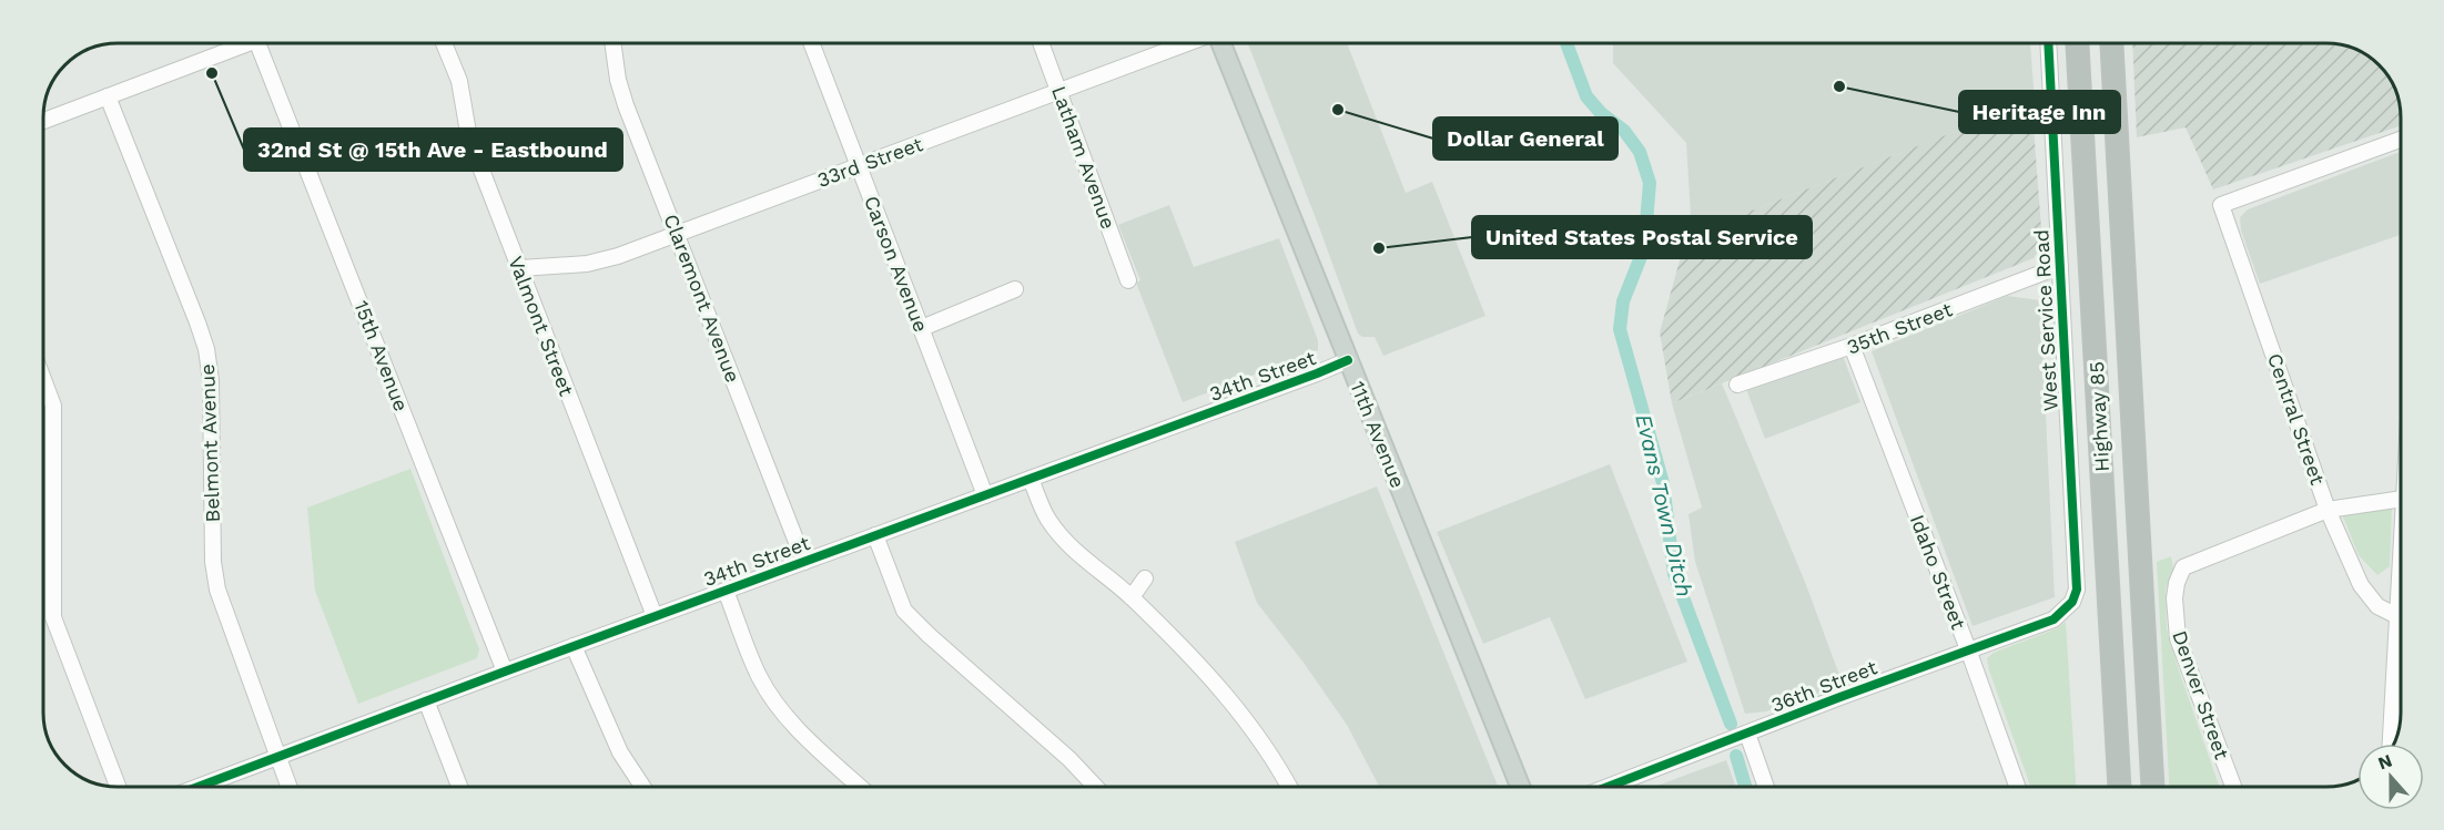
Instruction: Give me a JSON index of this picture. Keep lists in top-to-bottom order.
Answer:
{
  "streets": {
    "highway": ["Highway 85"],
    "main road": ["11th Avenue"],
    "street": [
      "Latham Avenue",
      "33rd Street",
      "Carson Avenue",
      "Claremont Avenue",
      "West Service Road",
      "Valmont Street",
      "35th Street",
      "15th Avenue",
      "34th Street",
      "Central Street",
      "Belmont Avenue",
      "Idaho Street",
      "36th Street",
      "Denver Street"
    ]
  },
  "crossings": [
    ["Latham Avenue", "33rd Street"],
    ["33rd Street", "Carson Avenue"],
    ["33rd Street", "Claremont Avenue"],
    ["33rd Street", "Valmont Street"],
    ["Carson Avenue", "34th Street"],
    ["Claremont Avenue", "34th Street"],
    ["West Service Road", "35th Street"],
    ["West Service Road", "36th Street"],
    ["Valmont Street", "34th Street"],
    ["35th Street", "Idaho Street"],
    ["15th Avenue", "34th Street"],
    ["34th Street", "11th Avenue"],
    ["34th Street", "Belmont Avenue"],
    ["Central Street", "Denver Street"],
    ["Idaho Street", "36th Street"]
  ],
  "water": ["Evans Town Ditch"],
  "places": [
    "32nd St @ 15th Ave - Eastbound",
    "Heritage Inn",
    "Dollar General",
    "United States Postal Service"
  ],
  "north": "top"
}
